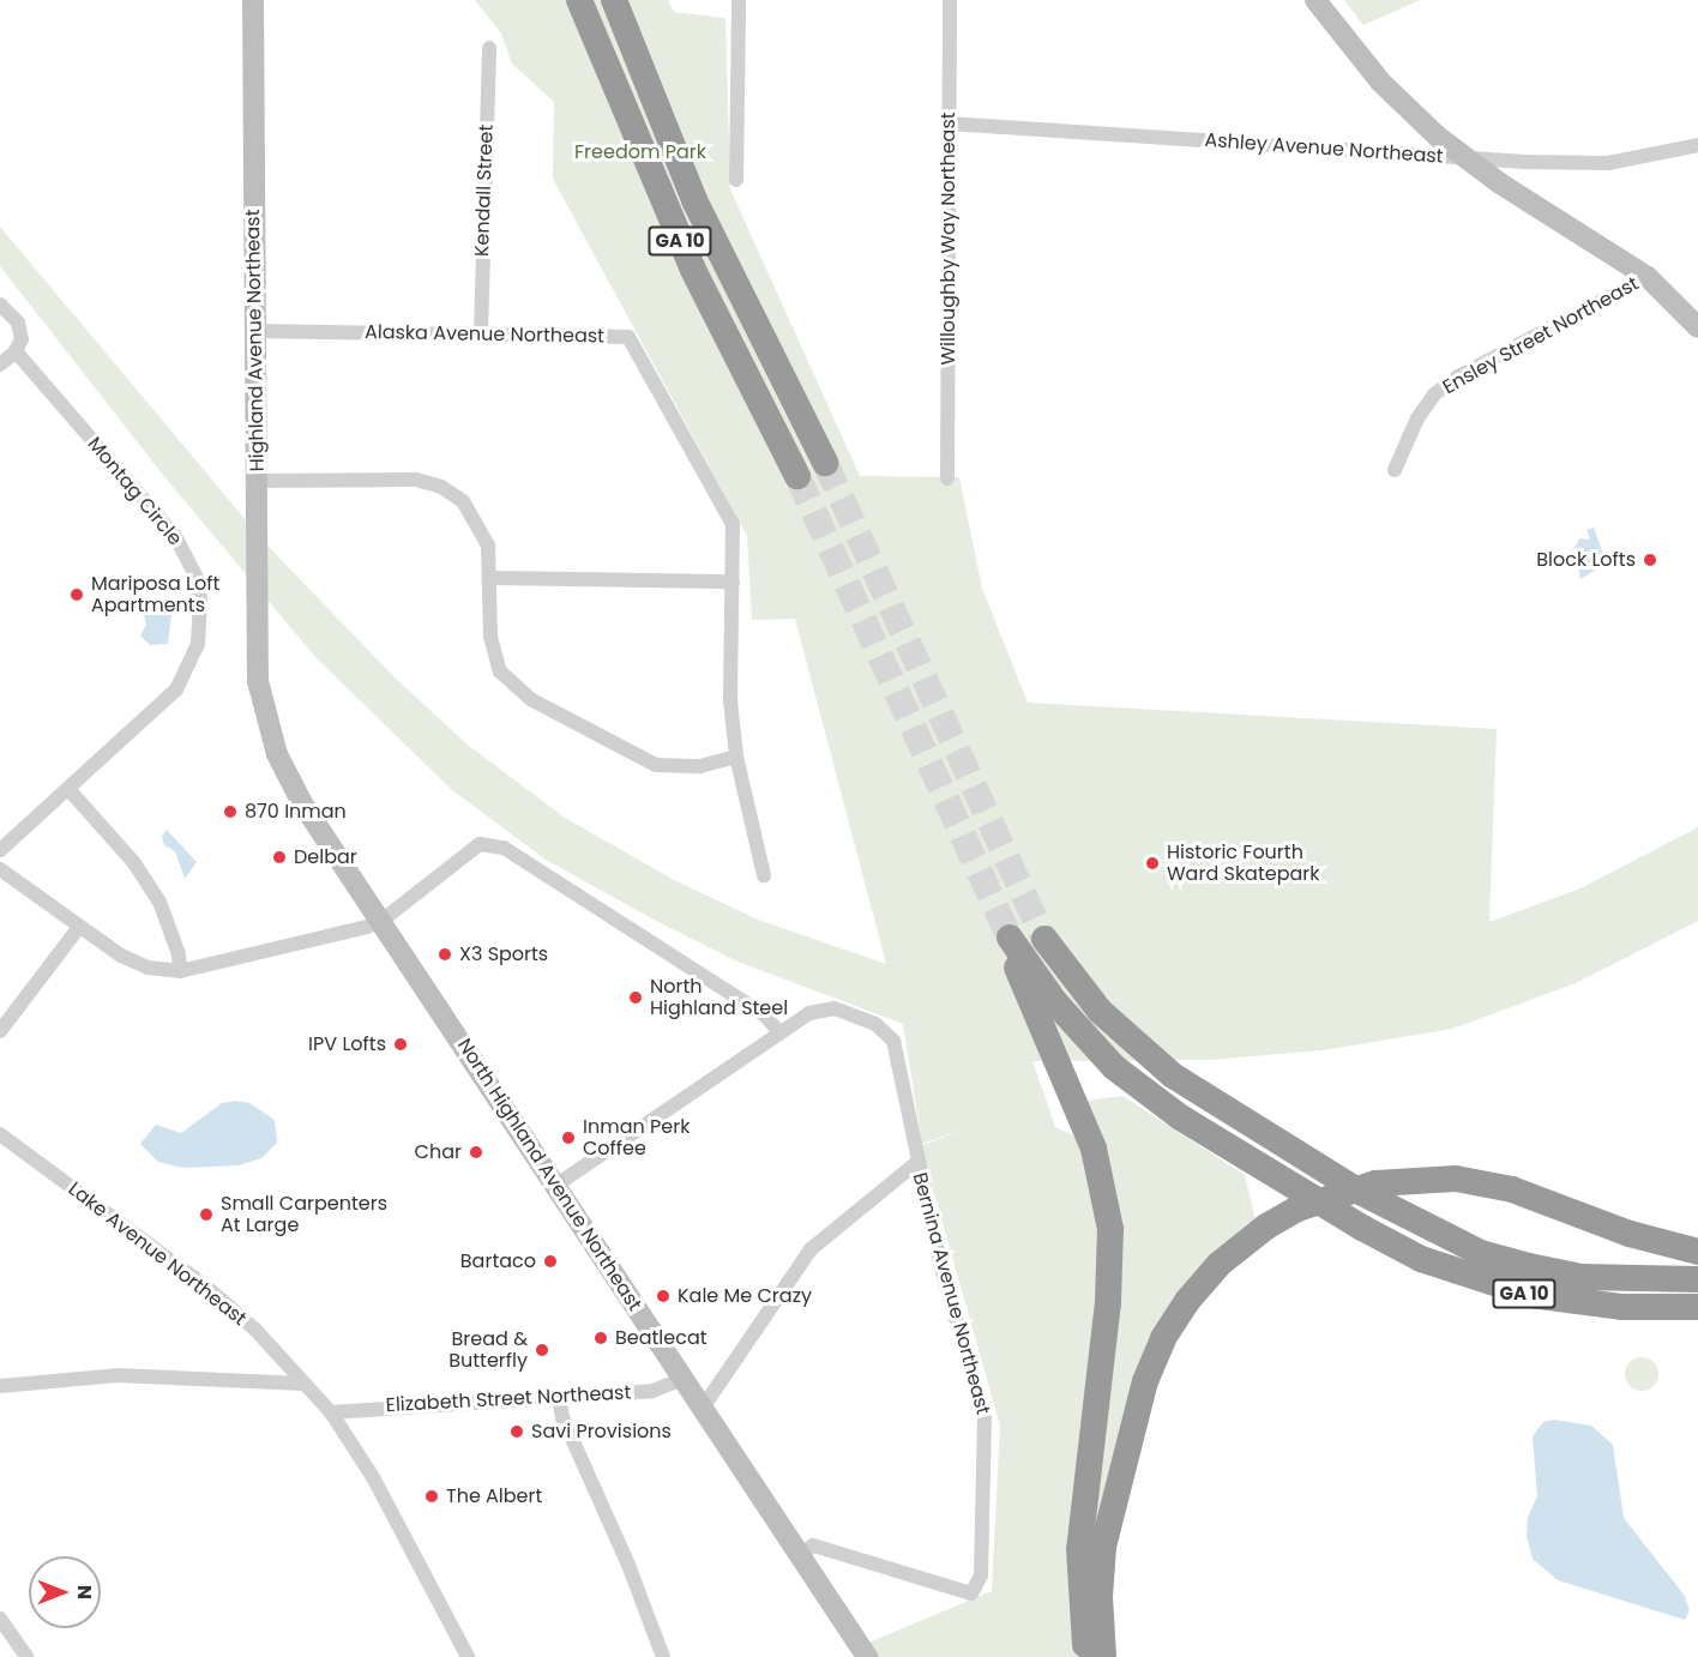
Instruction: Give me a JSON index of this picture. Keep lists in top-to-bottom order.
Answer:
{
  "streets": {
    "highway": ["GA 10"],
    "main road": ["Highland Avenue Northeast", "North Highland Avenue Northeast"],
    "street": [
      "Ashley Avenue Northeast",
      "Kendall Street",
      "Willoughby Way Northeast",
      "Alaska Avenue Northeast",
      "Ensley Street Northeast",
      "Montag Circle",
      "Lake Avenue Northeast",
      "Bernina Avenue Northeast",
      "Elizabeth Street Northeast"
    ]
  },
  "crossings": [
    ["Ashley Avenue Northeast", "Willoughby Way Northeast"],
    ["Kendall Street", "Alaska Avenue Northeast"],
    ["Alaska Avenue Northeast", "Highland Avenue Northeast"],
    ["Highland Avenue Northeast", "North Highland Avenue Northeast"],
    ["North Highland Avenue Northeast", "Bernina Avenue Northeast"],
    ["North Highland Avenue Northeast", "Elizabeth Street Northeast"],
    ["Lake Avenue Northeast", "Elizabeth Street Northeast"]
  ],
  "parks": ["Freedom Park"],
  "places": [
    "Block Lofts",
    "Mariposa Loft Apartments",
    "870 Inman",
    "Delbar",
    "Historic Fourth Ward Skatepark",
    "X3 Sports",
    "North Highland Steel",
    "IPV Lofts",
    "Inman Perk Coffee",
    "Char",
    "Small Carpenters At Large",
    "Bartaco",
    "Kale Me Crazy",
    "Beatlecat",
    "Bread & Butterfly",
    "Savi Provisions",
    "The Albert"
  ],
  "north": "right"
}
